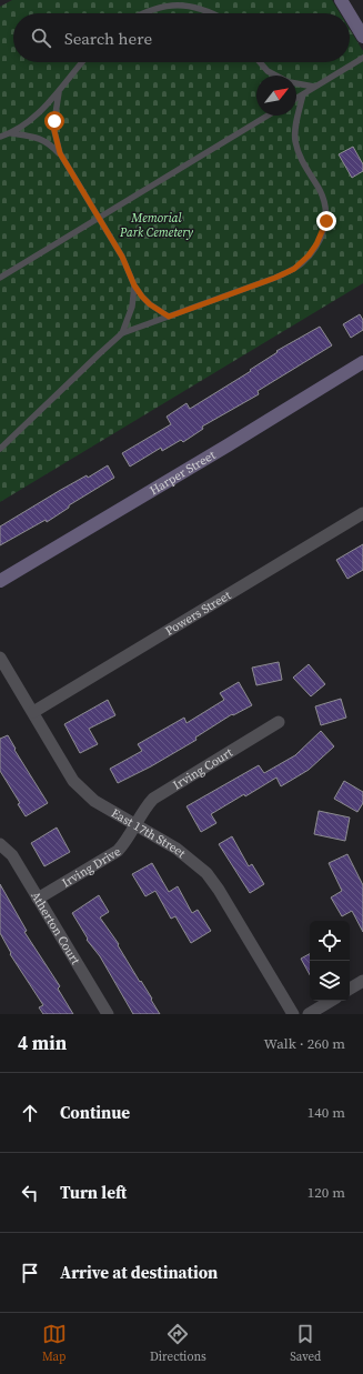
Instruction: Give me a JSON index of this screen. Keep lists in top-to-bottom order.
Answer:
{
  "streets": {
    "street": [
      "Harper Street",
      "Powers Street",
      "Irving Court",
      "East 17th Street",
      "Irving Drive",
      "Atherton Court"
    ]
  },
  "crossings": [
    ["Powers Street", "East 17th Street"],
    ["Irving Court", "East 17th Street"],
    ["Irving Court", "Irving Drive"],
    ["East 17th Street", "Irving Drive"],
    ["Irving Drive", "Atherton Court"]
  ],
  "parks": ["Memorial Park Cemetery"],
  "north": "top right",
  "page": {
    "search": "Search here",
    "heading": ["4 min", "Walk · 260 m"],
    "list": [
      ["Continue", "140 m"],
      ["Turn left", "120 m"],
      "Arrive at destination"
    ],
    "nav": ["Map", "Directions", "Saved"]
  }
}
